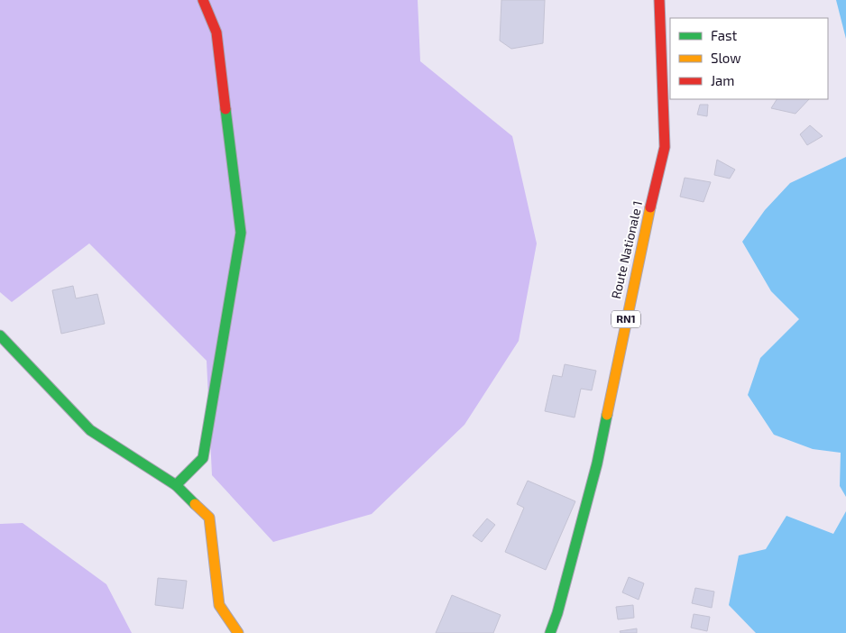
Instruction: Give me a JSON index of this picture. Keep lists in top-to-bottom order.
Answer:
{
  "streets": {
    "street": ["Route Nationale 1", "RN1"]
  },
  "legend": ["Fast", "Slow", "Jam"]
}
